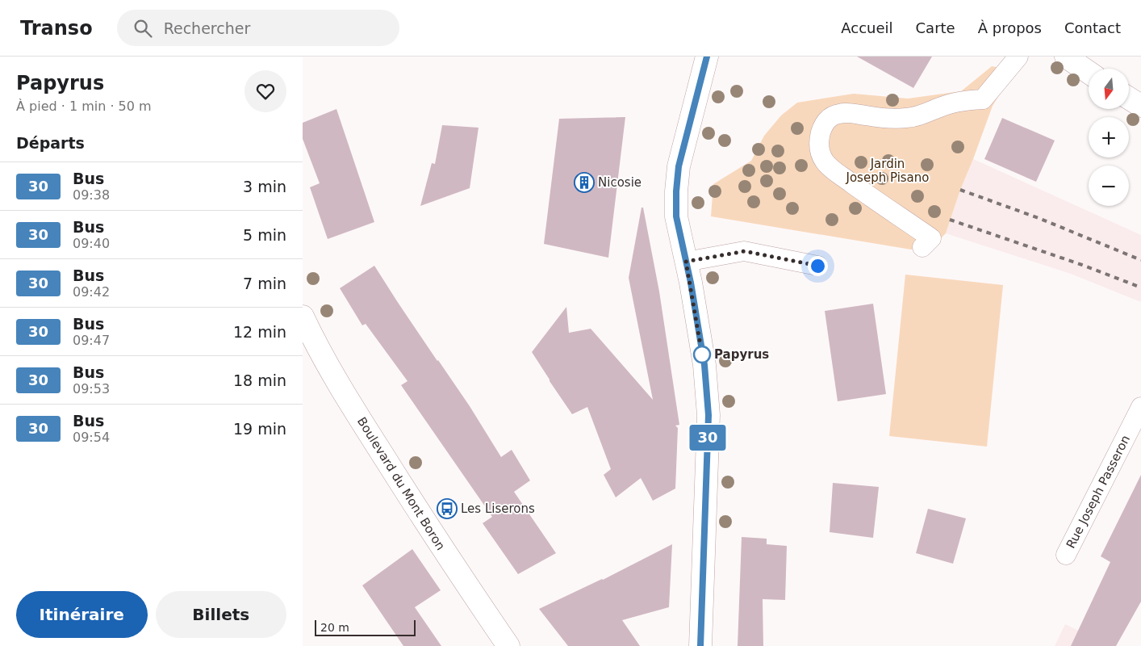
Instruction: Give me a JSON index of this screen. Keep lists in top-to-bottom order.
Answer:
{
  "streets": {
    "street": ["Boulevard du Mont Boron"],
    "lane": ["Rue Joseph Passeron"]
  },
  "parks": ["Jardin Joseph Pisano"],
  "places": {
    "building": ["Nicosie"],
    "other": ["Papyrus"],
    "bus stop": ["Les Liserons"]
  },
  "lines": ["bus line 30"],
  "scale_bar": "20 m",
  "north": "bottom",
  "page": {
    "header": "Transo",
    "search": "Rechercher",
    "nav": [
      "Accueil",
      "Carte",
      "À propos",
      "Contact"
    ],
    "heading": [
      ["Papyrus", "À pied · 1 min · 50 m"],
      "Départs"
    ],
    "on_map": "30",
    "map_buttons": ["+", "−"],
    "list": [
      {
        "mark": "30",
        "name": "Bus",
        "note": "09:38",
        "value": "3 min"
      },
      {
        "mark": "30",
        "name": "Bus",
        "note": "09:40",
        "value": "5 min"
      },
      {
        "mark": "30",
        "name": "Bus",
        "note": "09:42",
        "value": "7 min"
      },
      {
        "mark": "30",
        "name": "Bus",
        "note": "09:47",
        "value": "12 min"
      },
      {
        "mark": "30",
        "name": "Bus",
        "note": "09:53",
        "value": "18 min"
      },
      {
        "mark": "30",
        "name": "Bus",
        "note": "09:54",
        "value": "19 min"
      }
    ],
    "buttons": ["Itinéraire", "Billets"],
    "scale": "20 m"
  }
}
